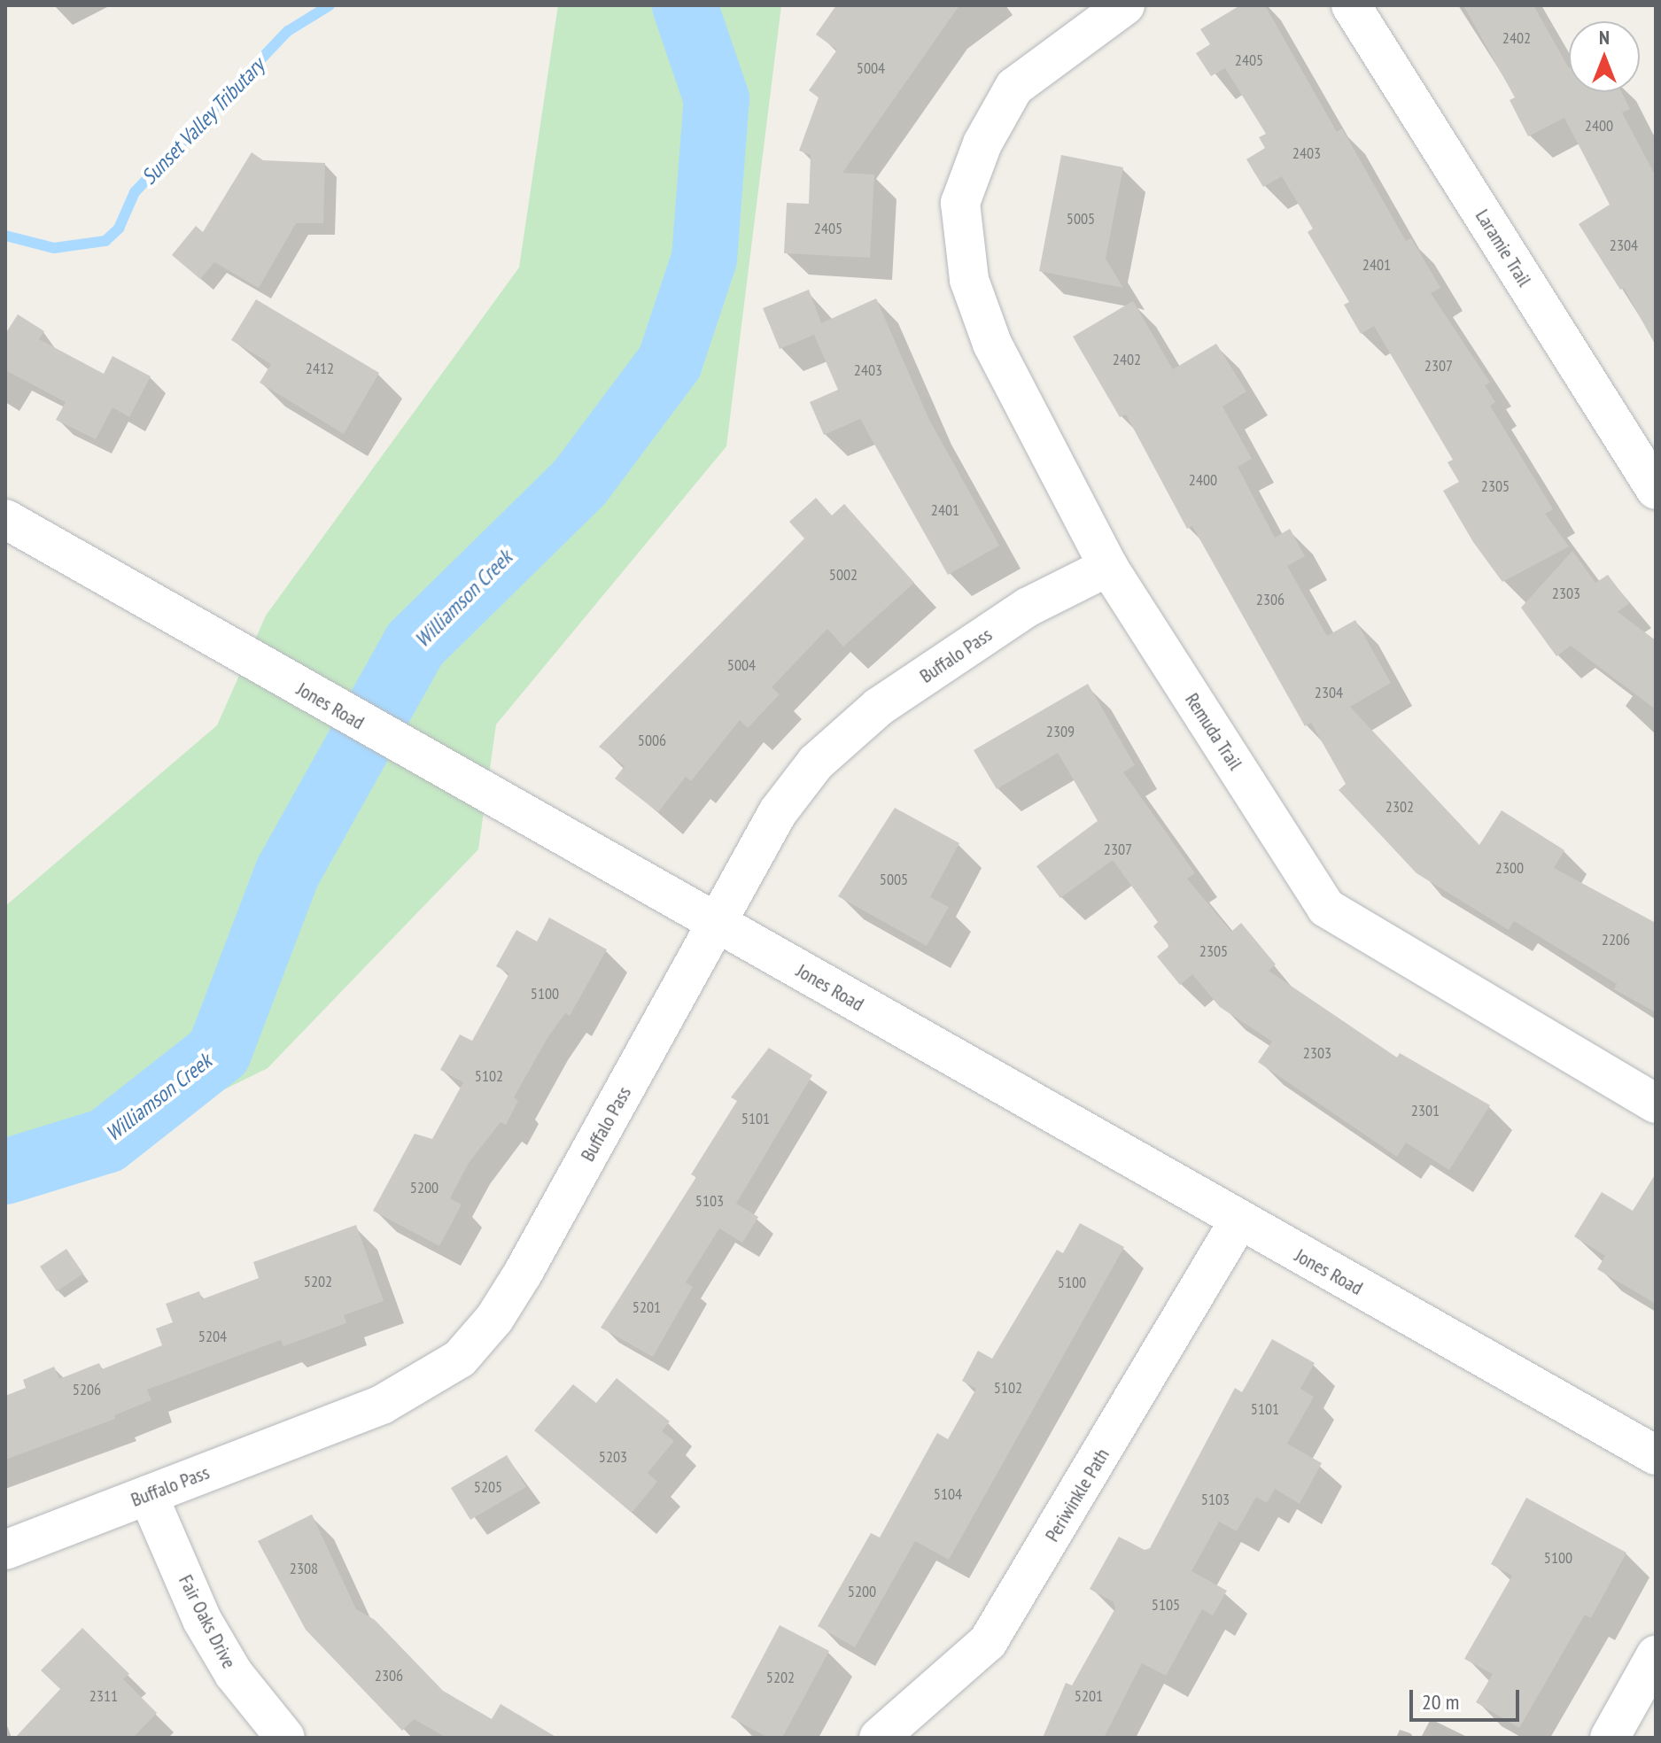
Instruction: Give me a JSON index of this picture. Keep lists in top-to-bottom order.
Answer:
{
  "streets": {
    "street": [
      "Laramie Trail",
      "Buffalo Pass",
      "Jones Road",
      "Remuda Trail",
      "Periwinkle Path",
      "Fair Oaks Drive"
    ]
  },
  "crossings": [
    ["Buffalo Pass", "Jones Road"],
    ["Buffalo Pass", "Remuda Trail"],
    ["Buffalo Pass", "Fair Oaks Drive"],
    ["Jones Road", "Periwinkle Path"]
  ],
  "water": ["Sunset Valley Tributary", "Williamson Creek"],
  "house_numbers": [
    "2402",
    "2405",
    "5004",
    "2400",
    "2403",
    "5005",
    "2405",
    "2304",
    "2401",
    "2402",
    "2307",
    "2412",
    "2403",
    "2400",
    "2305",
    "2401",
    "5002",
    "2303",
    "2306",
    "5004",
    "2304",
    "2309",
    "5006",
    "2302",
    "2307",
    "2300",
    "5005",
    "2206",
    "2305",
    "5100",
    "2303",
    "5102",
    "2301",
    "5101",
    "5200",
    "5103",
    "5202",
    "5100",
    "5201",
    "5204",
    "5102",
    "5206",
    "5101",
    "5203",
    "5205",
    "5104",
    "5103",
    "5100",
    "2308",
    "5200",
    "5105",
    "2306",
    "5202",
    "2311",
    "5201"
  ],
  "scale_bar": "20 m",
  "north": "top"
}
